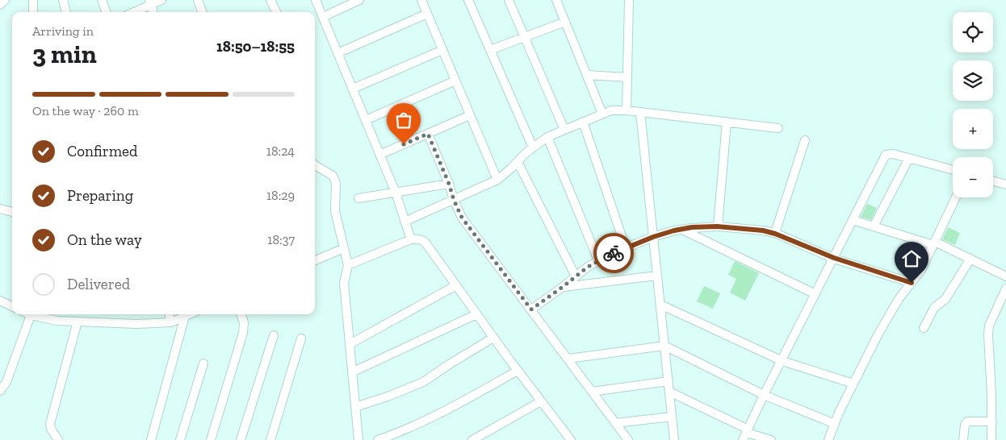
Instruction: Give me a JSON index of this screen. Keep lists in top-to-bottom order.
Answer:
{
  "page": {
    "map_buttons": ["+", "−"],
    "heading": ["3 min", "Arriving in", "18:50–18:55"],
    "bar": "On the way · 260 m",
    "list": [
      ["Confirmed", "18:24"],
      ["Preparing", "18:29"],
      ["On the way", "18:37"],
      "Delivered"
    ]
  }
}
